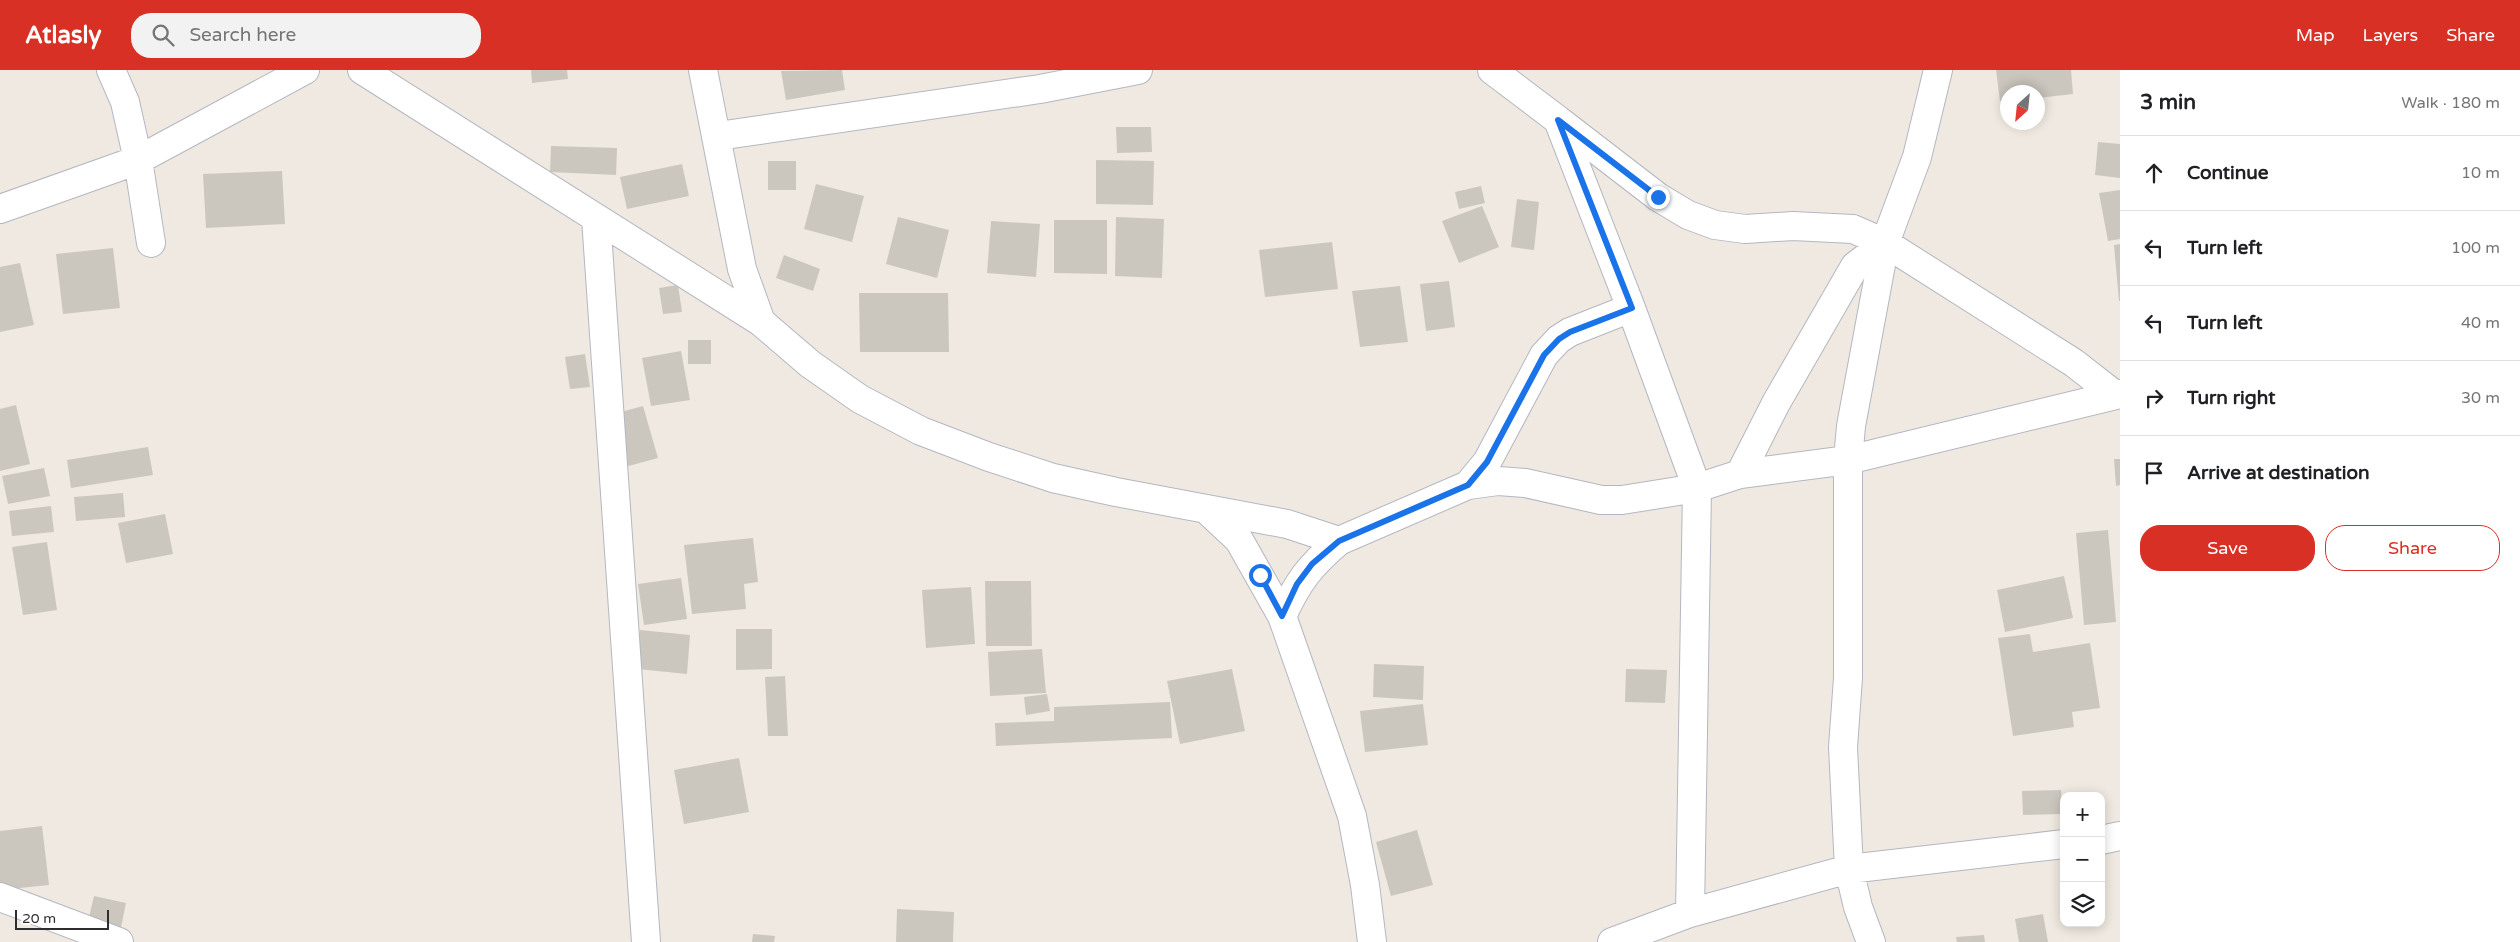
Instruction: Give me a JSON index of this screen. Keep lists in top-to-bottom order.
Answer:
{
  "scale_bar": "20 m",
  "north": "bottom left",
  "page": {
    "header": "Atlasly",
    "search": "Search here",
    "nav": ["Map", "Layers", "Share"],
    "heading": ["3 min", "Walk · 180 m"],
    "list": [
      ["Continue", "10 m"],
      ["Turn left", "100 m"],
      ["Turn left", "40 m"],
      ["Turn right", "30 m"],
      "Arrive at destination"
    ],
    "buttons": ["Save", "Share"],
    "map_buttons": ["+", "−"],
    "scale": "20 m"
  }
}
